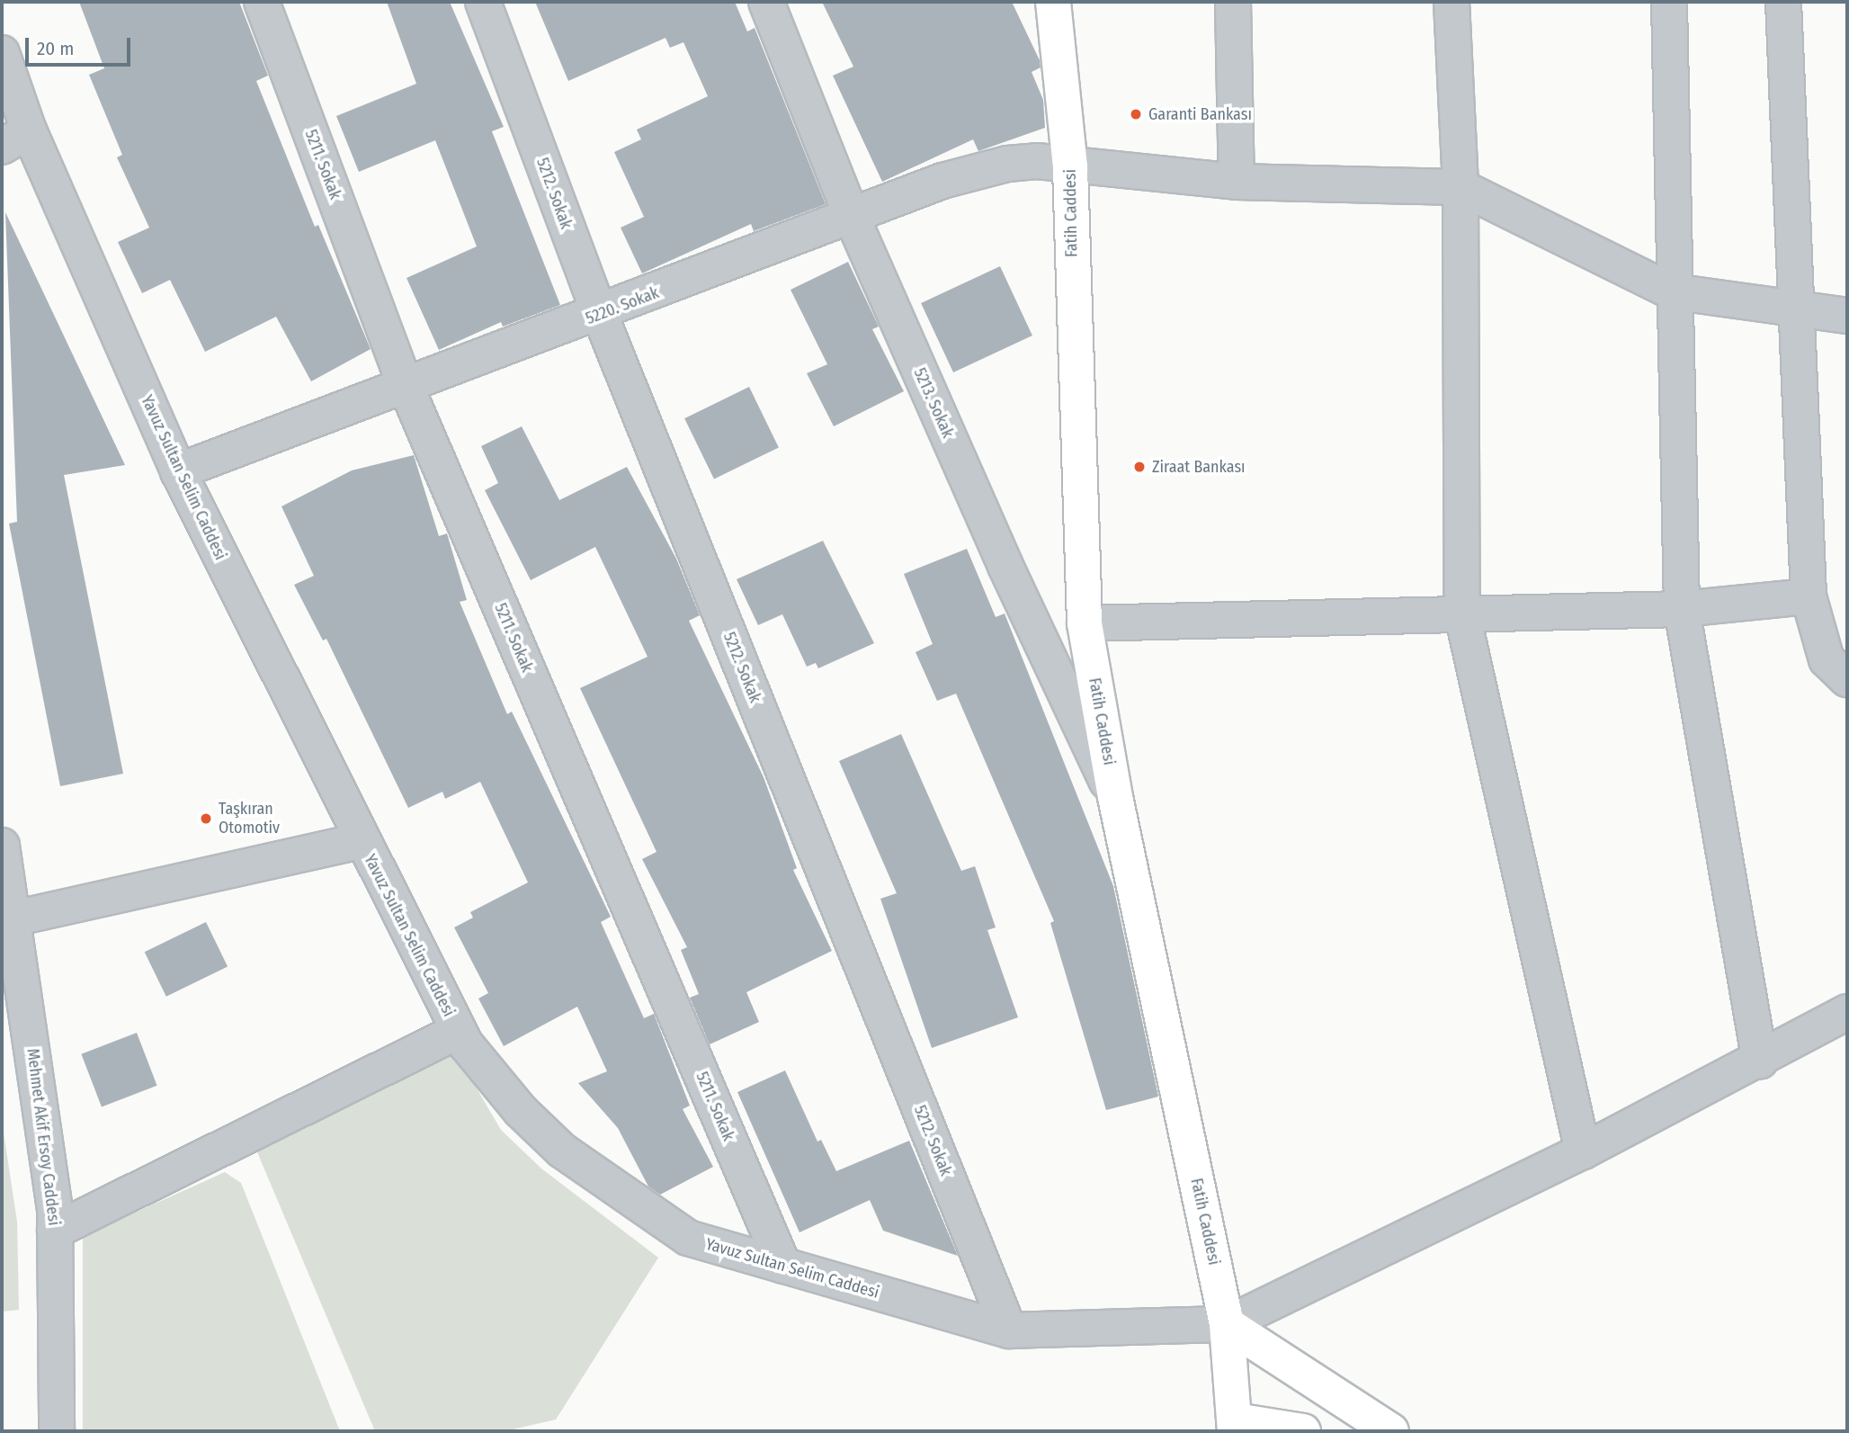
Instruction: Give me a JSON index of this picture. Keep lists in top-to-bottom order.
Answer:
{
  "streets": {
    "main road": ["Fatih Caddesi"],
    "street": [
      "5211. Sokak",
      "5212. Sokak",
      "5220. Sokak",
      "5213. Sokak",
      "Yavuz Sultan Selim Caddesi",
      "Mehmet Akif Ersoy Caddesi"
    ]
  },
  "crossings": [
    ["5211. Sokak", "5220. Sokak"],
    ["5211. Sokak", "Yavuz Sultan Selim Caddesi"],
    ["5212. Sokak", "5220. Sokak"],
    ["5212. Sokak", "Yavuz Sultan Selim Caddesi"],
    ["Fatih Caddesi", "5220. Sokak"],
    ["Fatih Caddesi", "5213. Sokak"],
    ["Fatih Caddesi", "Yavuz Sultan Selim Caddesi"],
    ["5220. Sokak", "5213. Sokak"],
    ["5220. Sokak", "Yavuz Sultan Selim Caddesi"]
  ],
  "places": ["Garanti Bankası", "Ziraat Bankası", "Taşkıran Otomotiv"],
  "scale_bar": "20 m"
}
